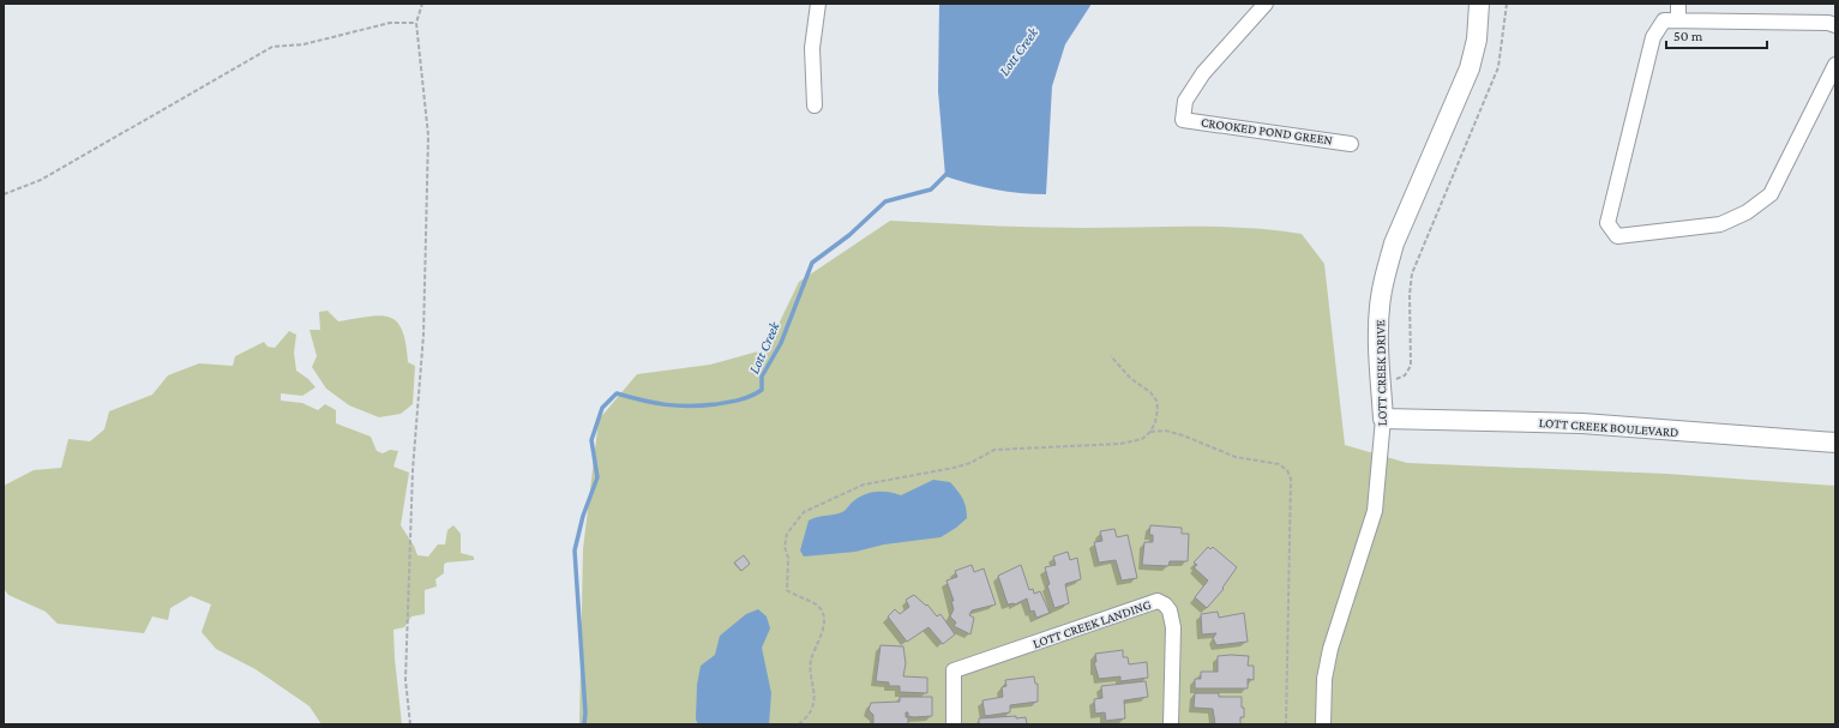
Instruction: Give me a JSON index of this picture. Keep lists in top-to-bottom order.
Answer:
{
  "streets": {
    "street": [
      "CROOKED POND GREEN",
      "LOTT CREEK DRIVE",
      "LOTT CREEK BOULEVARD",
      "LOTT CREEK LANDING"
    ]
  },
  "crossings": [
    ["LOTT CREEK DRIVE", "LOTT CREEK BOULEVARD"]
  ],
  "water": ["Lott Creek"],
  "scale_bar": "50 m"
}
